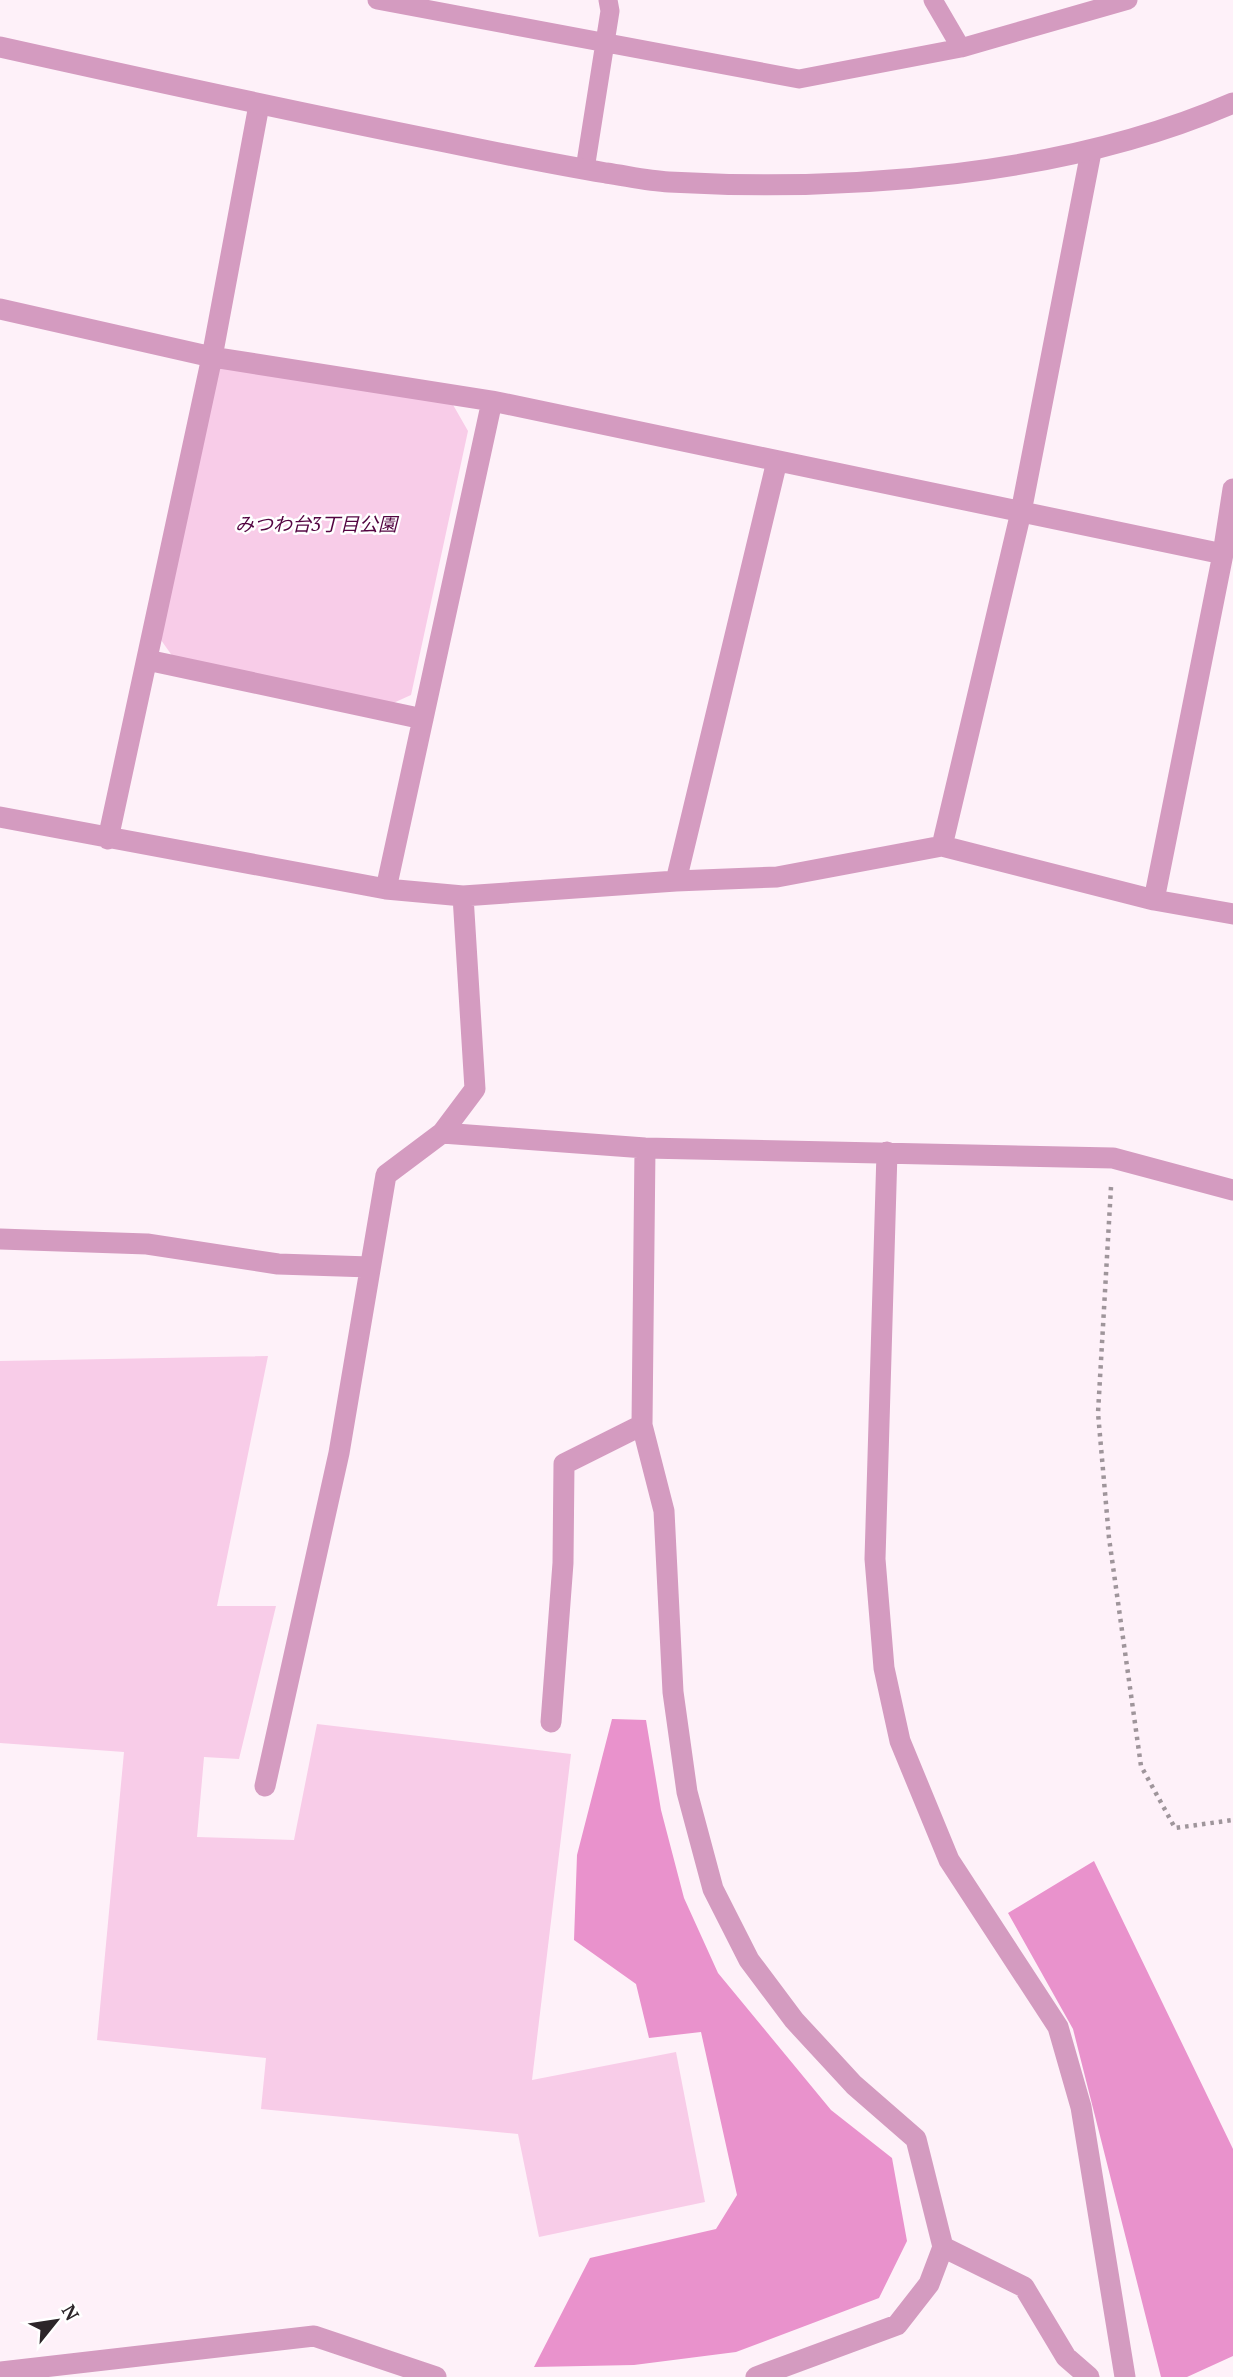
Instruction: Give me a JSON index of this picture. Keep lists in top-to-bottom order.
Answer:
{
  "parks": ["みつわ台3丁目公園"],
  "north": "top right"
}
